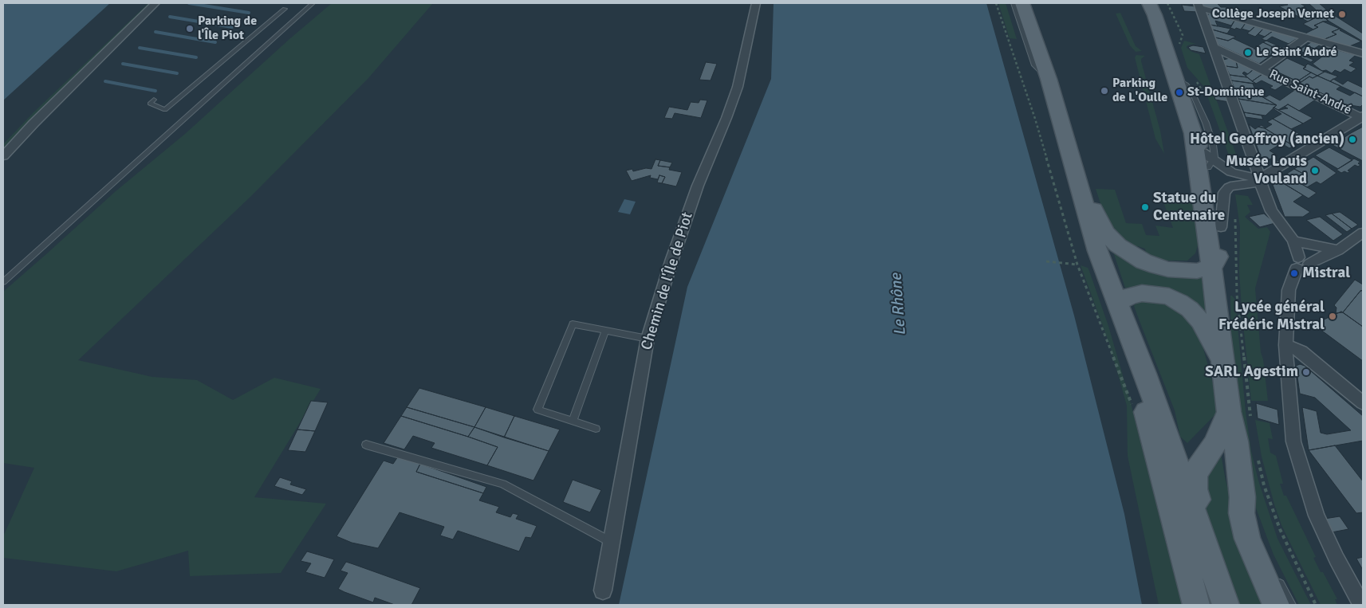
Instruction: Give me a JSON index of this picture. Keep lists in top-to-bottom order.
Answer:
{
  "streets": {
    "street": ["Rue Saint-André", "Chemin de l'Île de Piot"]
  },
  "water": ["Le Rhône"],
  "places": [
    "Collège Joseph Vernet",
    "Parking de l'Île Piot",
    "Le Saint André",
    "Parking de L'Oulle",
    "St-Dominique",
    "Hôtel Geoffroy (ancien)",
    "Musée Louis Vouland",
    "Statue du Centenaire",
    "Mistral",
    "Lycée général Frédéric Mistral",
    "SARL Agestim"
  ]
}
